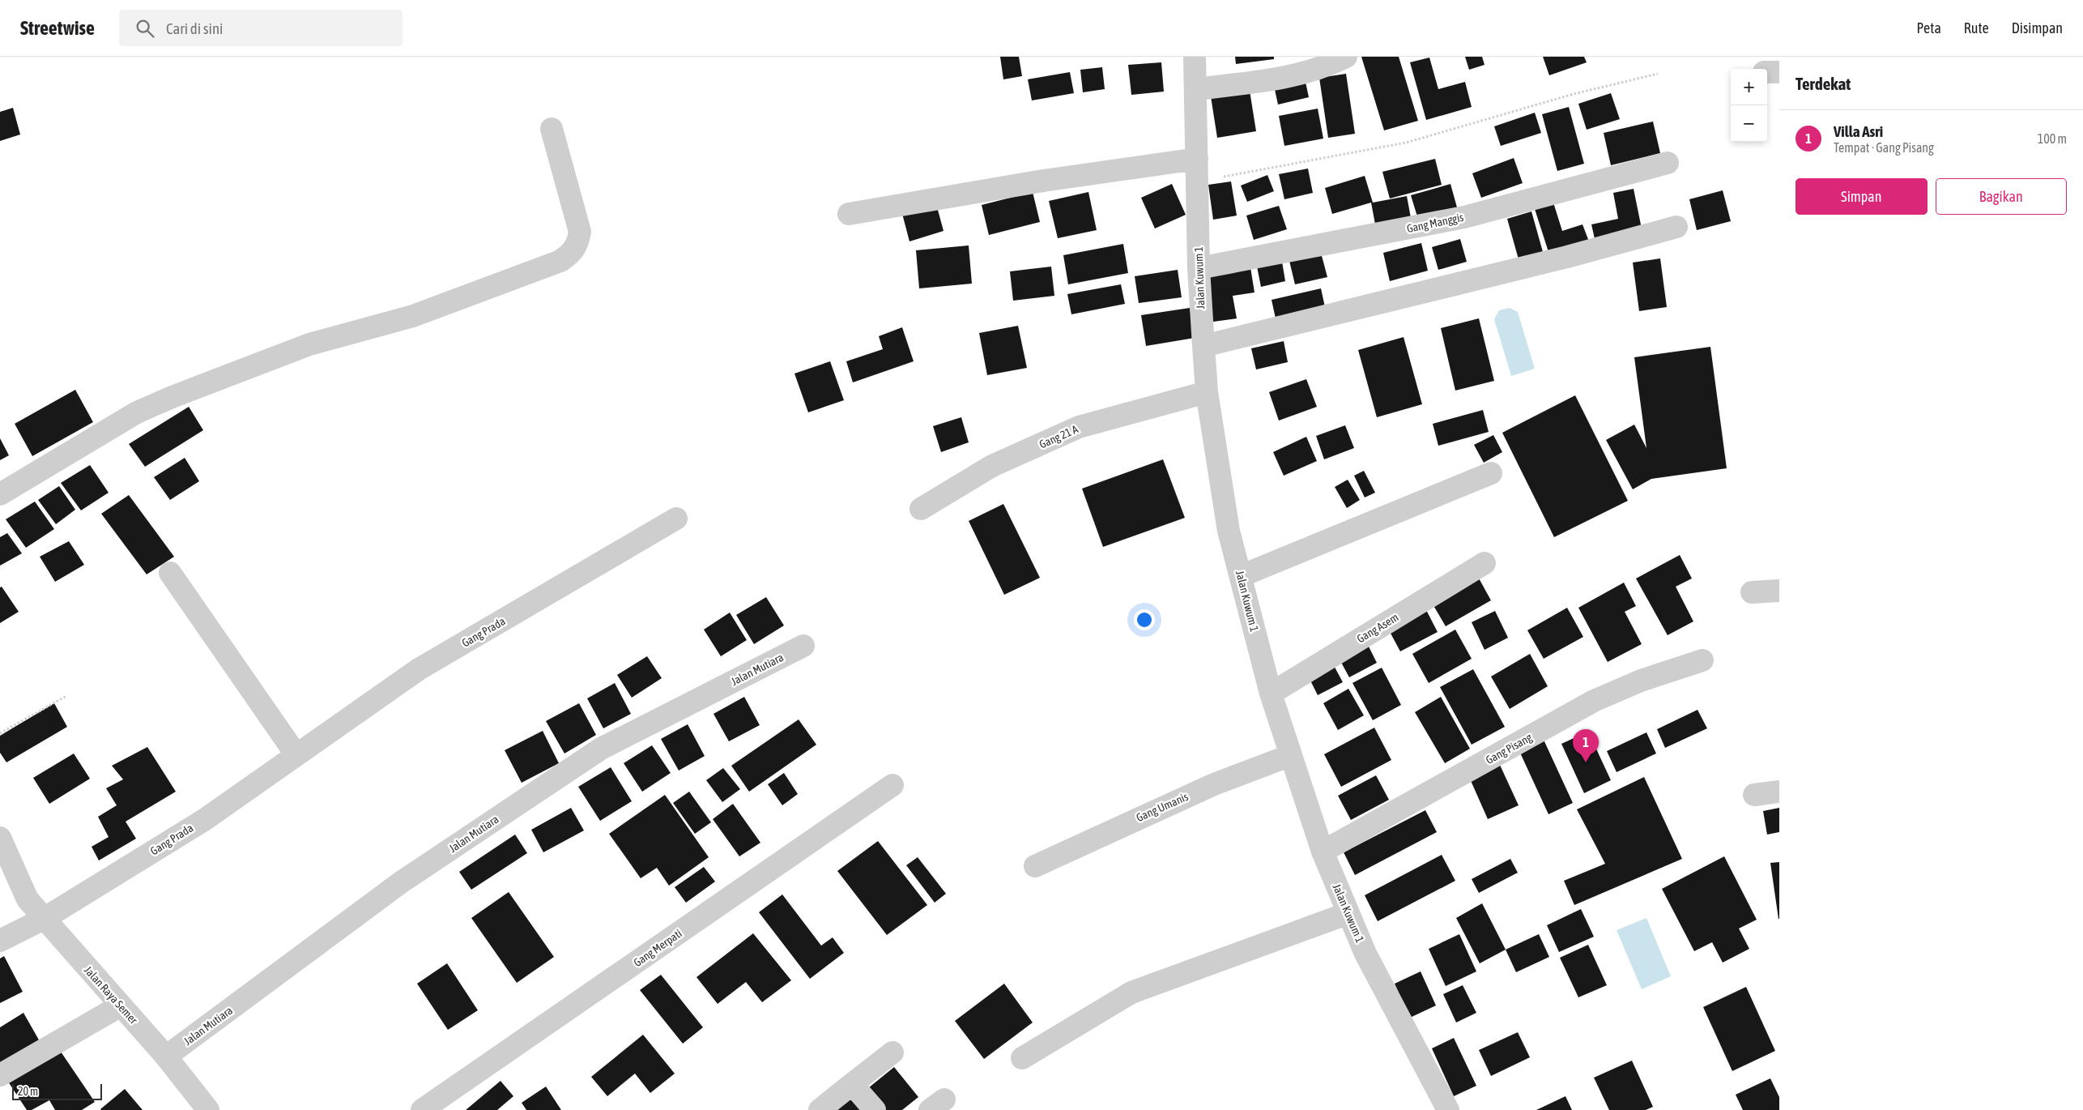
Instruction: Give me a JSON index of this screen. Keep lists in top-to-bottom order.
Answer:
{
  "streets": {
    "street": [
      "Gang Manggis",
      "Jalan Kuwum 1",
      "Gang 21 A",
      "Gang Asem",
      "Gang Prada",
      "Jalan Mutiara",
      "Gang Pisang",
      "Gang Umanis",
      "Gang Merpati",
      "Jalan Raya Semer"
    ]
  },
  "crossings": [
    ["Gang Manggis", "Jalan Kuwum 1"],
    ["Jalan Kuwum 1", "Gang 21 A"],
    ["Jalan Kuwum 1", "Gang Asem"],
    ["Jalan Kuwum 1", "Gang Pisang"],
    ["Jalan Kuwum 1", "Gang Umanis"],
    ["Gang Prada", "Jalan Raya Semer"],
    ["Jalan Mutiara", "Jalan Raya Semer"]
  ],
  "scale_bar": "20 m",
  "page": {
    "header": "Streetwise",
    "search": "Cari di sini",
    "nav": ["Peta", "Rute", "Disimpan"],
    "heading": "Terdekat",
    "map_buttons": ["+", "−"],
    "list": [
      {
        "mark": "1",
        "name": "Villa Asri",
        "note": "Tempat · Gang Pisang",
        "value": "100 m"
      }
    ],
    "buttons": ["Simpan", "Bagikan"],
    "pins": "1",
    "scale": "20 m"
  }
}
